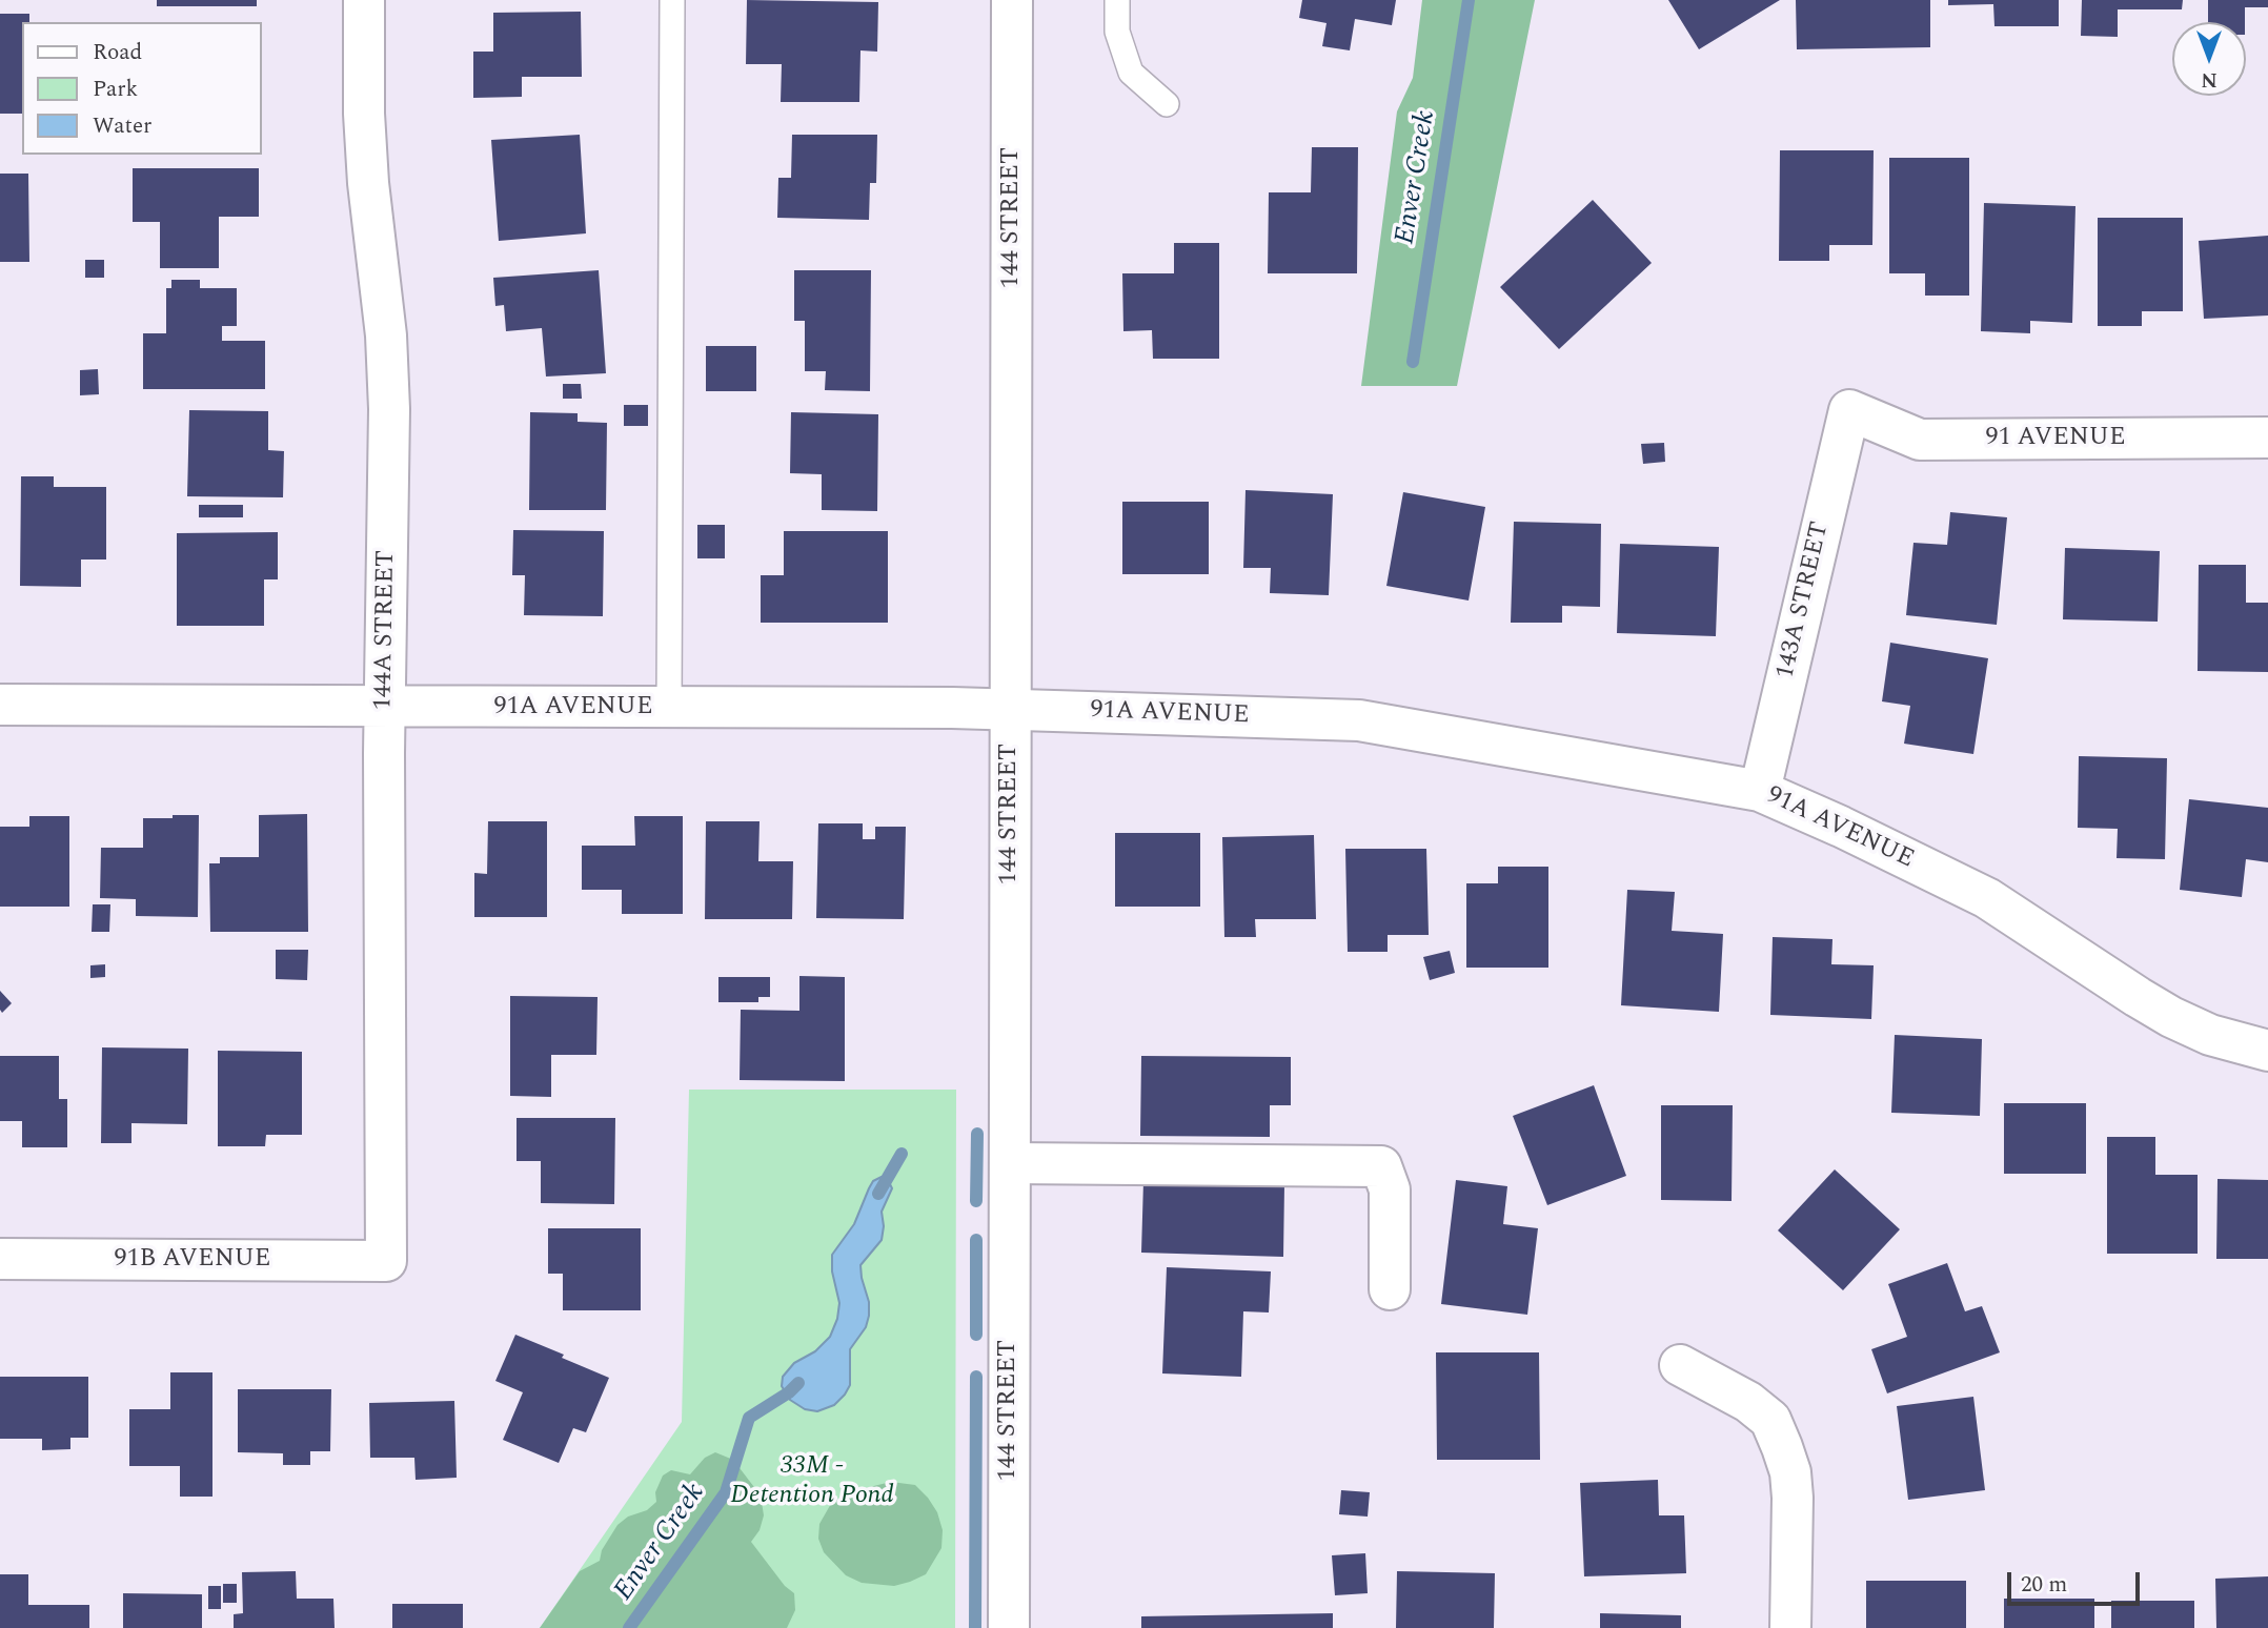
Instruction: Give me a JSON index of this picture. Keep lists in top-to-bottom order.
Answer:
{
  "streets": {
    "street": [
      "144 STREET",
      "91 AVENUE",
      "143A STREET",
      "144A STREET",
      "91A AVENUE",
      "91B AVENUE"
    ]
  },
  "crossings": [
    ["144 STREET", "91A AVENUE"],
    ["91 AVENUE", "143A STREET"],
    ["143A STREET", "91A AVENUE"],
    ["144A STREET", "91A AVENUE"],
    ["144A STREET", "91B AVENUE"]
  ],
  "water": ["Enver Creek"],
  "parks": ["33M - Detention Pond"],
  "legend": ["Road", "Park", "Water"],
  "scale_bar": "20 m",
  "north": "bottom"
}
